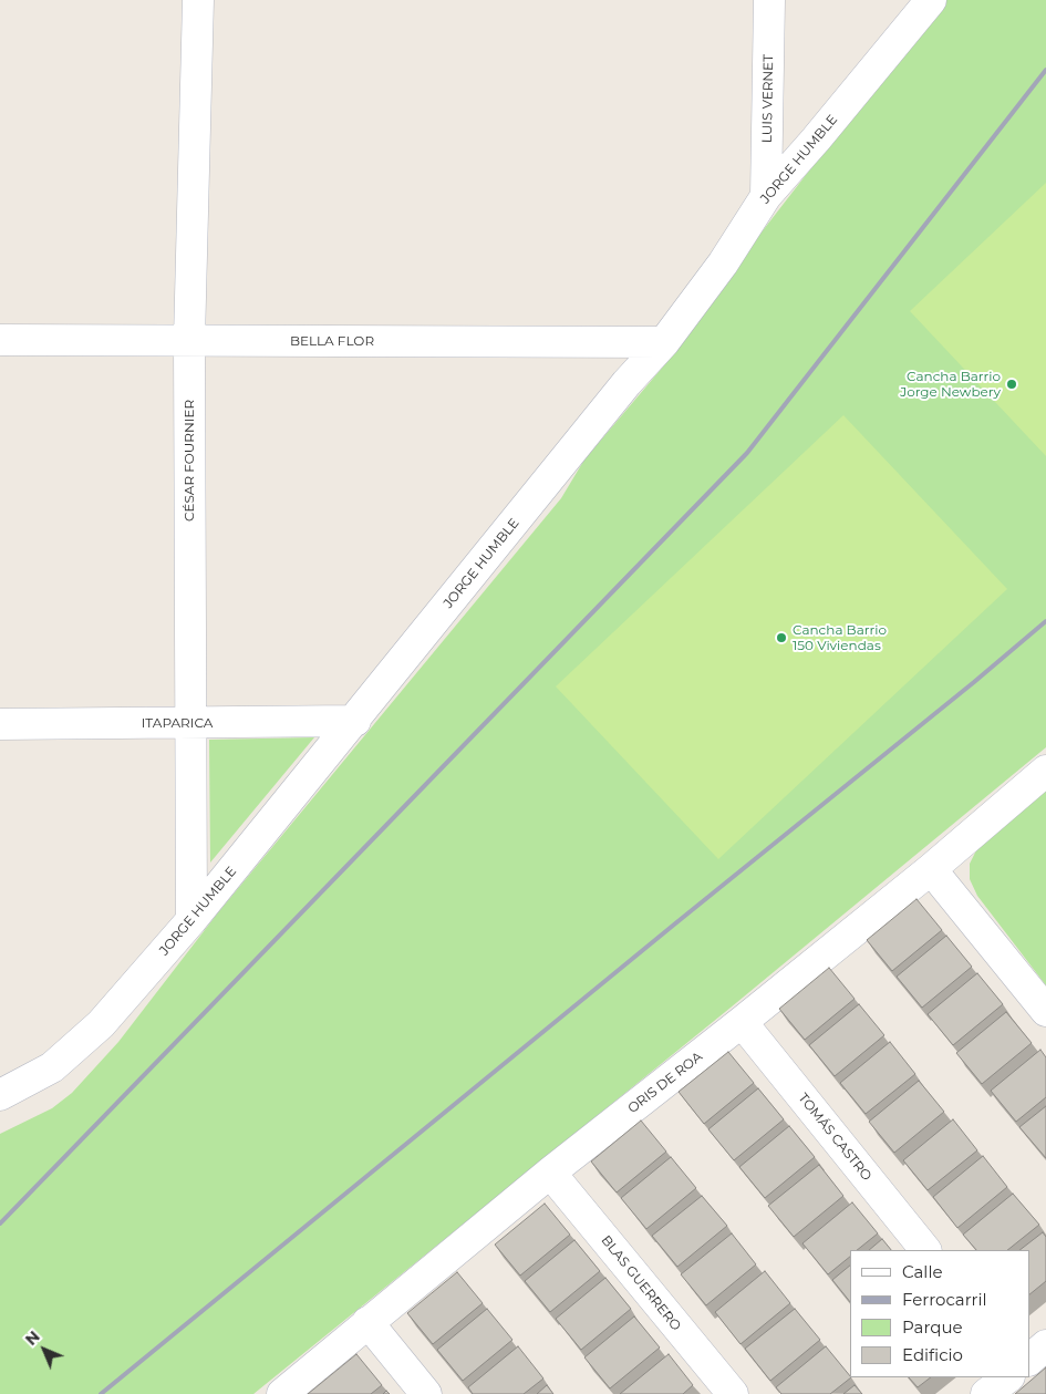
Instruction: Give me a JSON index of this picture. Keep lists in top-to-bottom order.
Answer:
{
  "streets": {
    "street": [
      "LUIS VERNET",
      "JORGE HUMBLE",
      "BELLA FLOR",
      "CÉSAR FOURNIER",
      "ITAPARICA",
      "ORIS DE ROA",
      "TOMÁS CASTRO",
      "BLAS GUERRERO"
    ]
  },
  "crossings": [
    ["LUIS VERNET", "JORGE HUMBLE"],
    ["JORGE HUMBLE", "BELLA FLOR"],
    ["JORGE HUMBLE", "CÉSAR FOURNIER"],
    ["JORGE HUMBLE", "ITAPARICA"],
    ["BELLA FLOR", "CÉSAR FOURNIER"],
    ["CÉSAR FOURNIER", "ITAPARICA"],
    ["ORIS DE ROA", "TOMÁS CASTRO"],
    ["ORIS DE ROA", "BLAS GUERRERO"]
  ],
  "places": ["Cancha Barrio Jorge Newbery", "Cancha Barrio 150 Viviendas"],
  "legend": [
    "Calle",
    "Ferrocarril",
    "Parque",
    "Edificio"
  ],
  "north": "top left"
}
